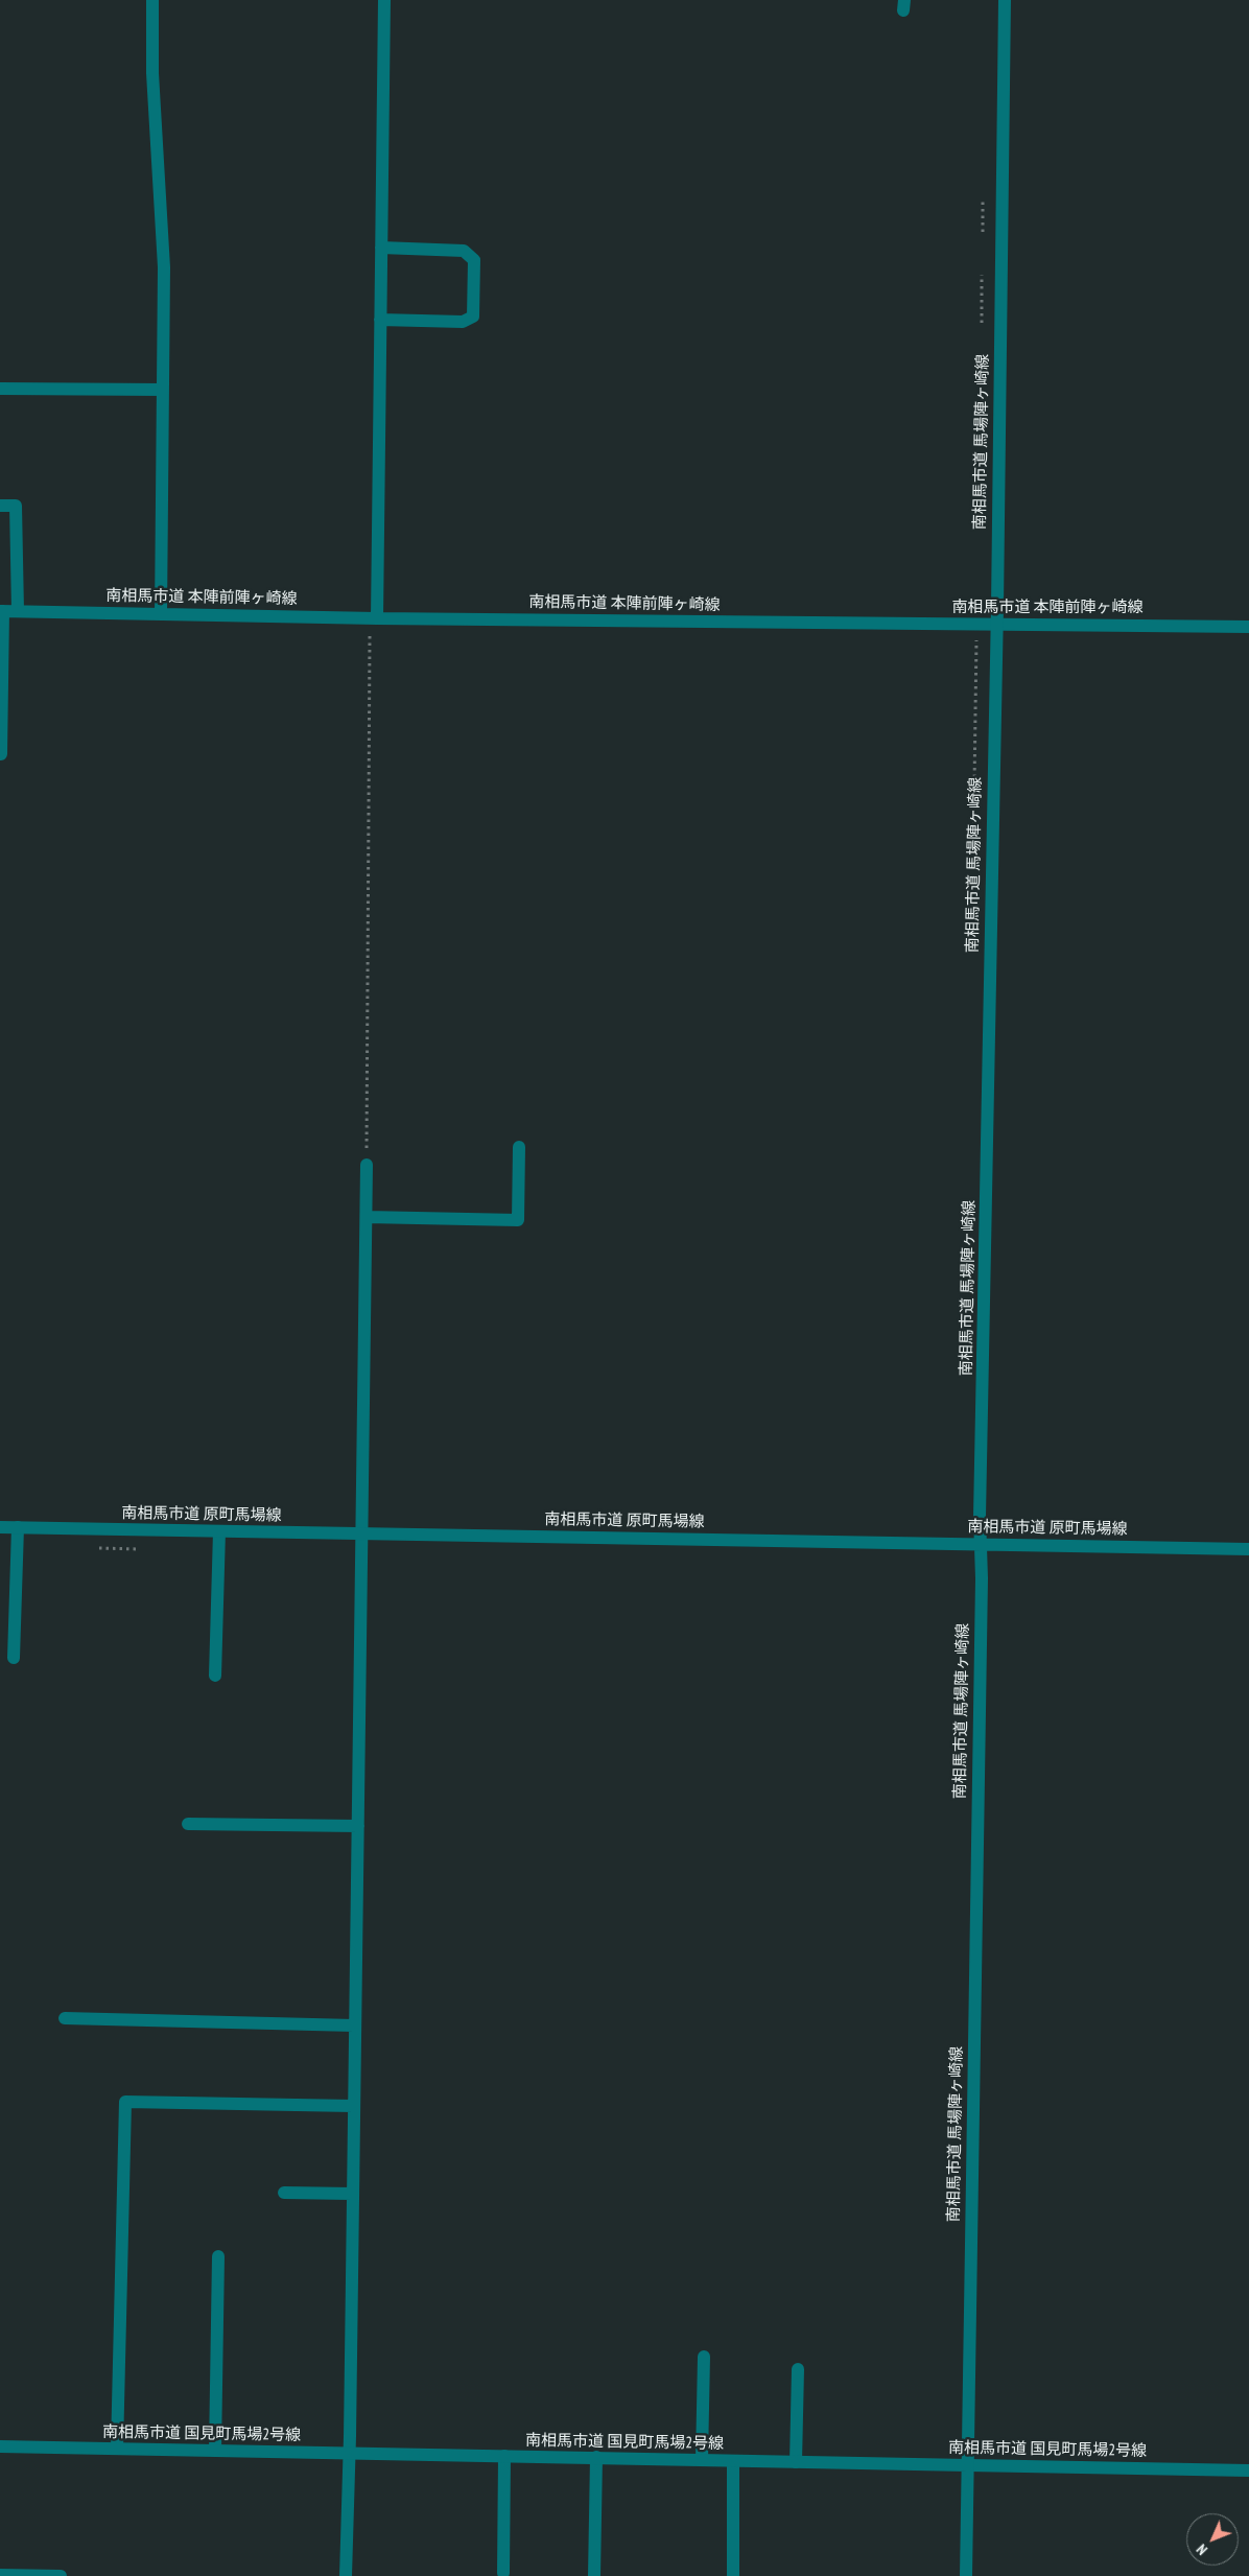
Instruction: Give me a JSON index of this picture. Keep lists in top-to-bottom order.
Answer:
{
  "streets": {
    "street": [
      "南相馬市道 馬場陣ヶ崎線",
      "南相馬市道 本陣前陣ヶ崎線",
      "南相馬市道 原町馬場線",
      "南相馬市道 国見町馬場2号線"
    ]
  },
  "crossings": [
    ["南相馬市道 馬場陣ヶ崎線", "南相馬市道 本陣前陣ヶ崎線"],
    ["南相馬市道 馬場陣ヶ崎線", "南相馬市道 原町馬場線"],
    ["南相馬市道 馬場陣ヶ崎線", "南相馬市道 国見町馬場2号線"]
  ],
  "north": "bottom left"
}
